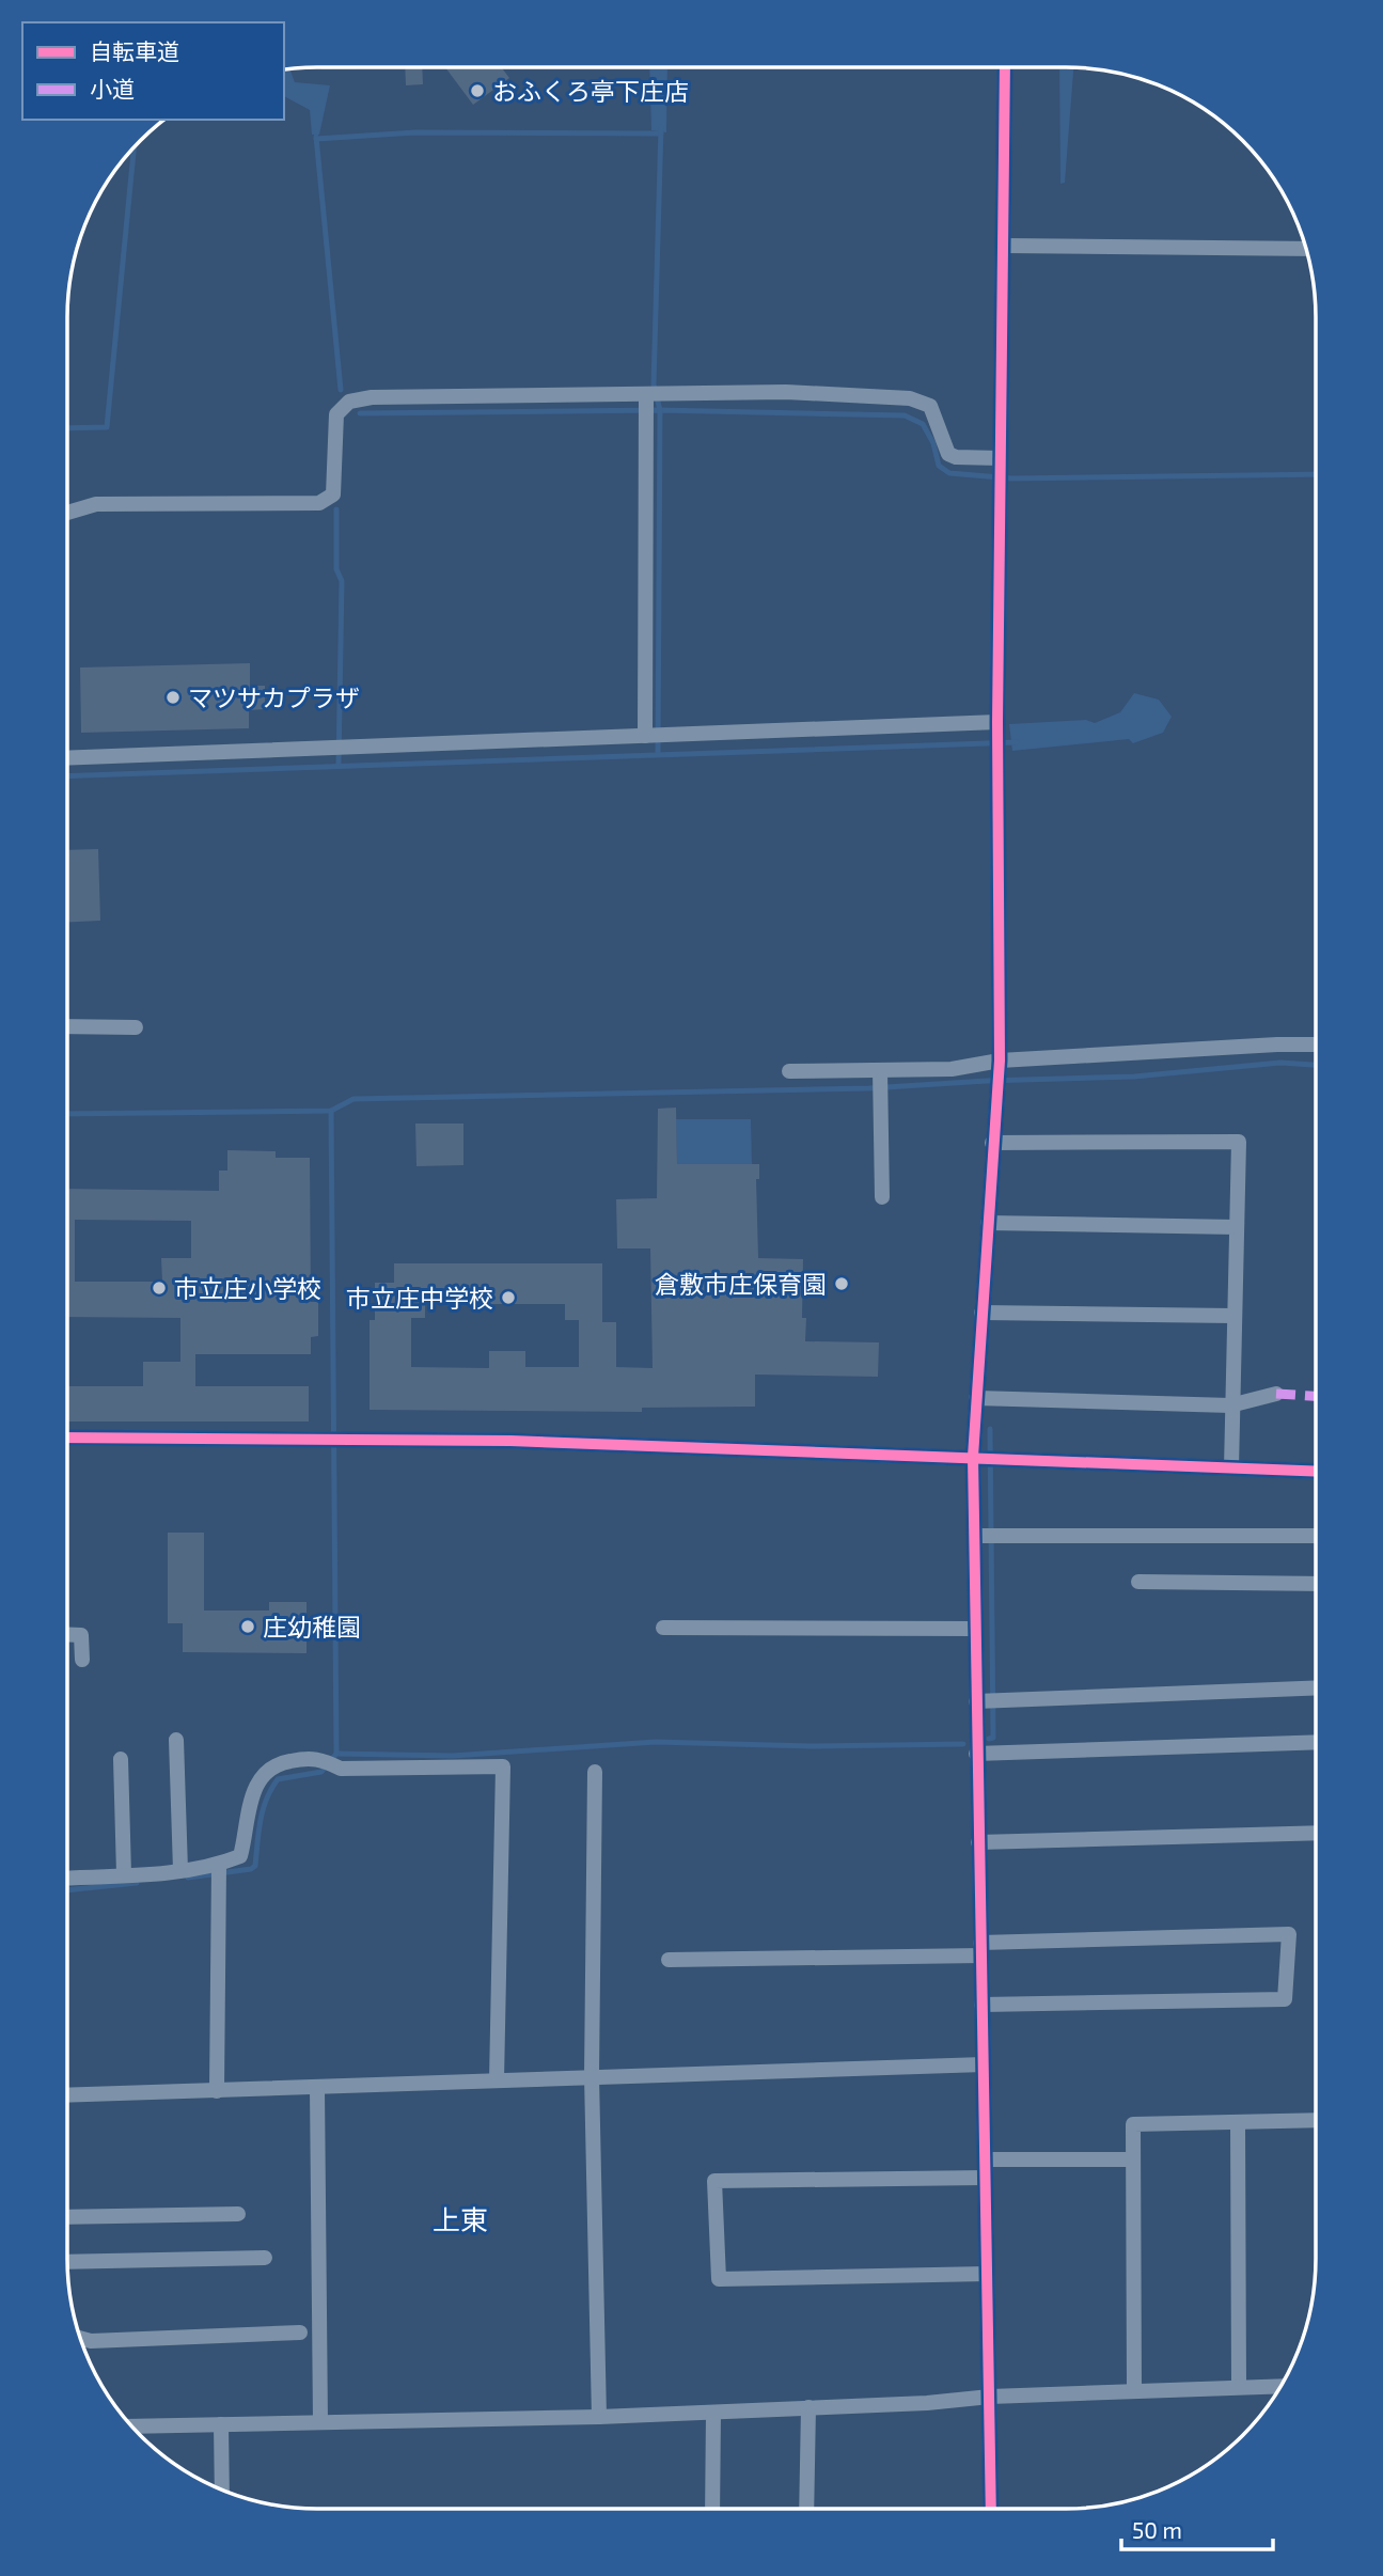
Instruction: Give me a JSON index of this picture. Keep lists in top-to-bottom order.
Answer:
{
  "districts": ["上東"],
  "places": [
    "おふくろ亭下庄店",
    "マツサカプラザ",
    "倉敷市庄保育園",
    "市立庄小学校",
    "市立庄中学校",
    "庄幼稚園"
  ],
  "legend": ["自転車道", "小道"],
  "scale_bar": "50 m"
}
